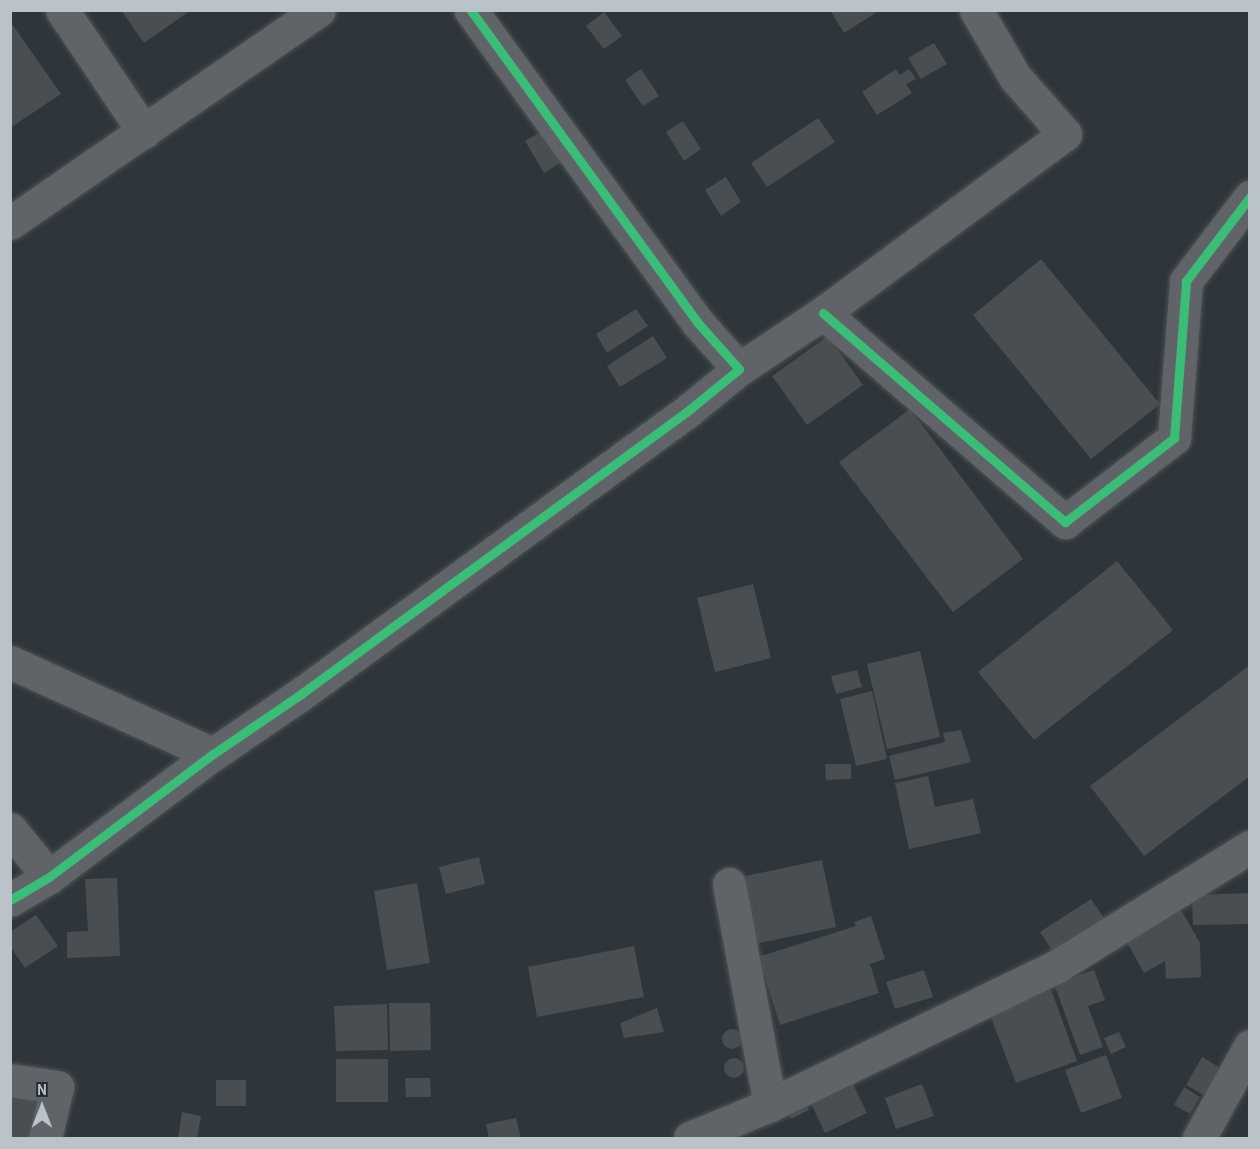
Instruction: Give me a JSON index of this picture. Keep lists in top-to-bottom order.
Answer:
{
  "north": "top"
}
